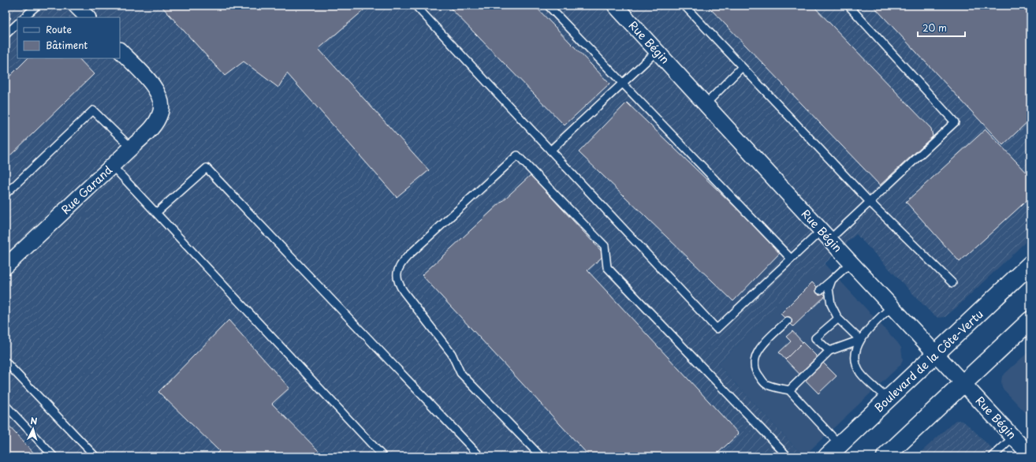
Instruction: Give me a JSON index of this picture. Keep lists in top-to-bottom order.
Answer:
{
  "streets": {
    "main road": ["Boulevard de la Côte-Vertu"],
    "street": ["Rue Bégin", "Rue Garand"]
  },
  "crossings": [
    ["Rue Bégin", "Boulevard de la Côte-Vertu"]
  ],
  "legend": ["Route", "Bâtiment"],
  "scale_bar": "20 m",
  "north": "top"
}
